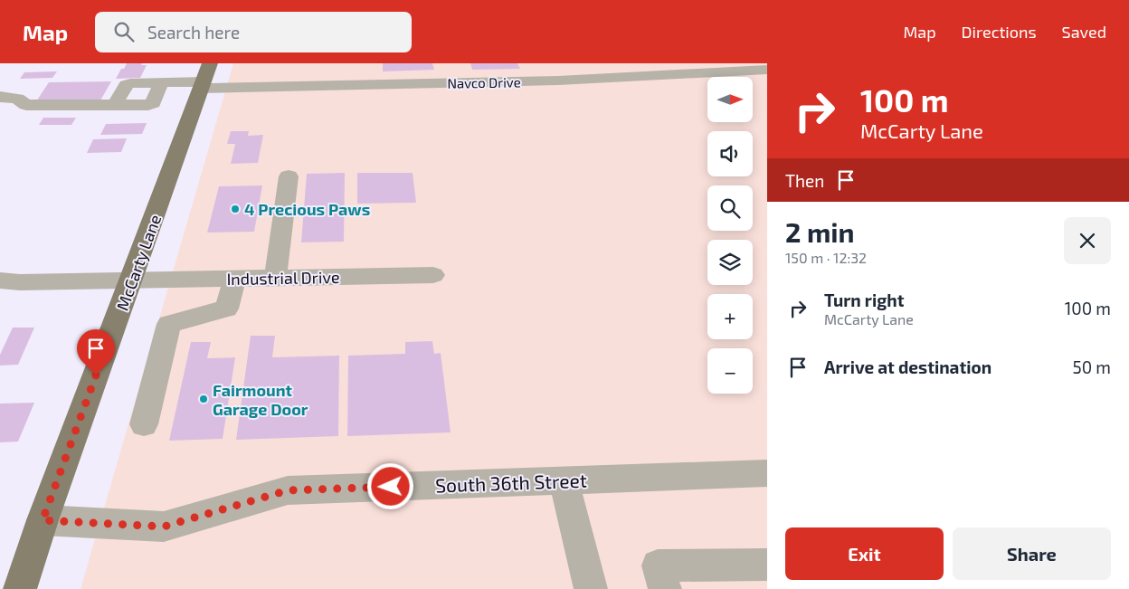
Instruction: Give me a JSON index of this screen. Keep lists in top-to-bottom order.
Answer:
{
  "streets": {
    "main road": ["McCarty Lane"],
    "street": ["Navco Drive", "Industrial Drive", "South 36th Street"]
  },
  "crossings": [
    ["Navco Drive", "McCarty Lane"],
    ["McCarty Lane", "Industrial Drive"],
    ["McCarty Lane", "South 36th Street"]
  ],
  "places": ["4 Precious Paws", "Fairmount Garage Door"],
  "north": "right",
  "page": {
    "header": "Map",
    "search": "Search here",
    "nav": ["Map", "Directions", "Saved"],
    "turn": ["100 m", "McCarty Lane"],
    "map_buttons": ["+", "−"],
    "then": "Then",
    "heading": ["2 min", "150 m · 12:32"],
    "list": [
      {
        "name": "Turn right",
        "note": "McCarty Lane",
        "value": "100 m"
      },
      {
        "name": "Arrive at destination",
        "value": "50 m"
      }
    ],
    "buttons": ["Exit", "Share"]
  }
}
